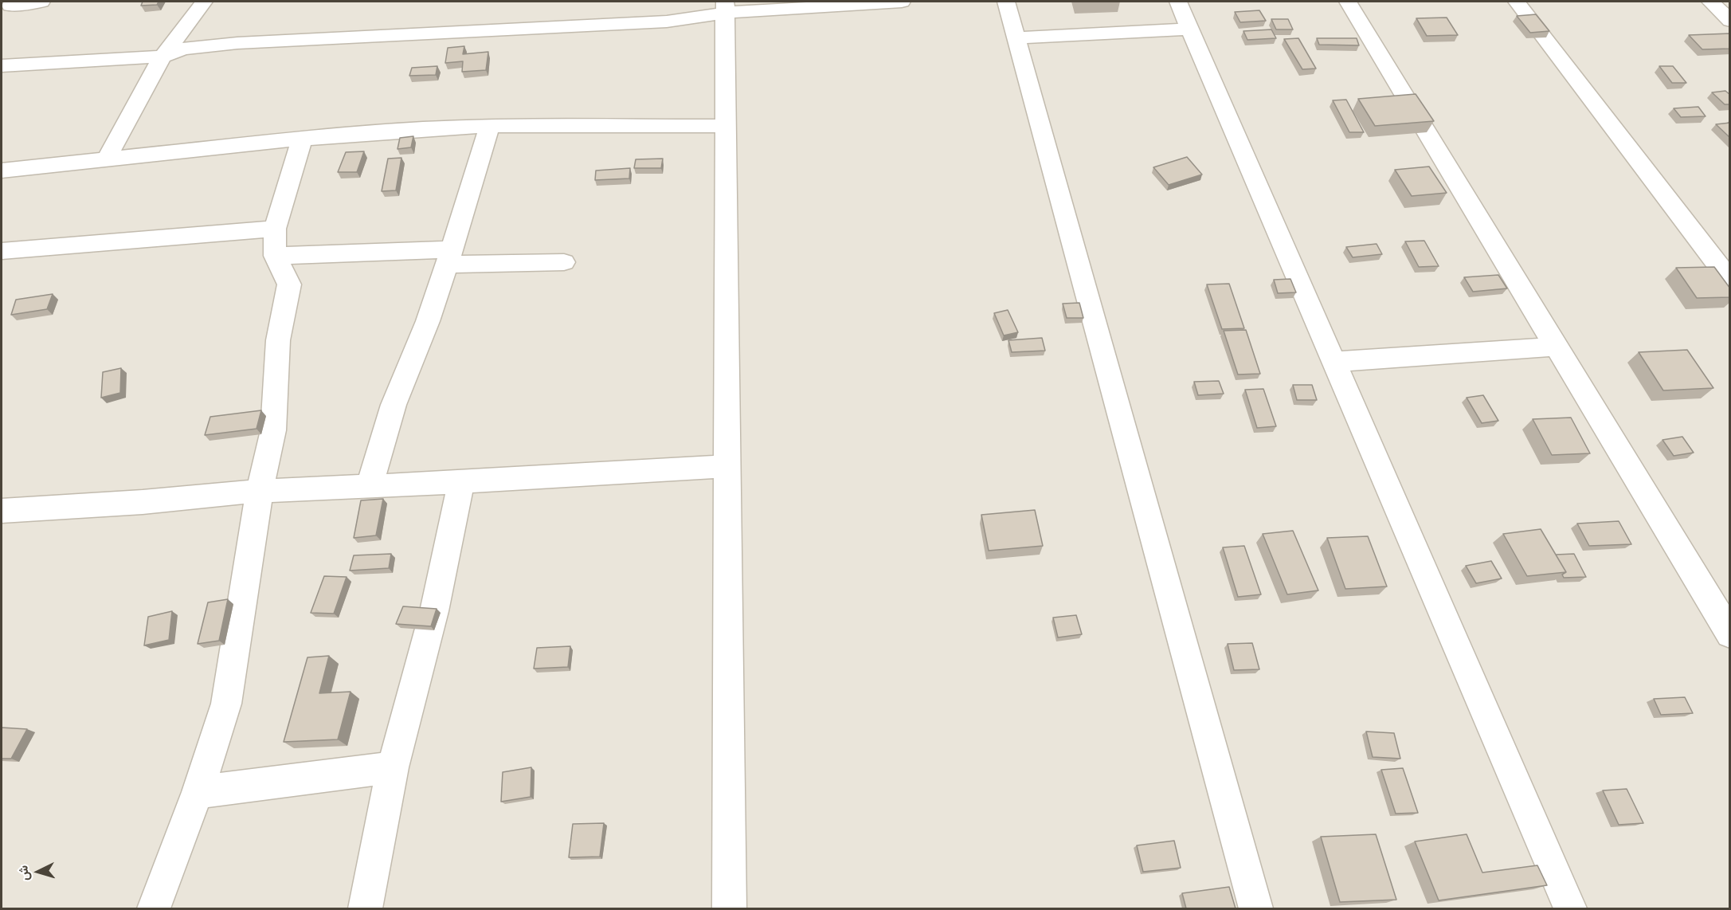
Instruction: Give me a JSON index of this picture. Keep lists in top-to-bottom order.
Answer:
{
  "north": "left"
}
